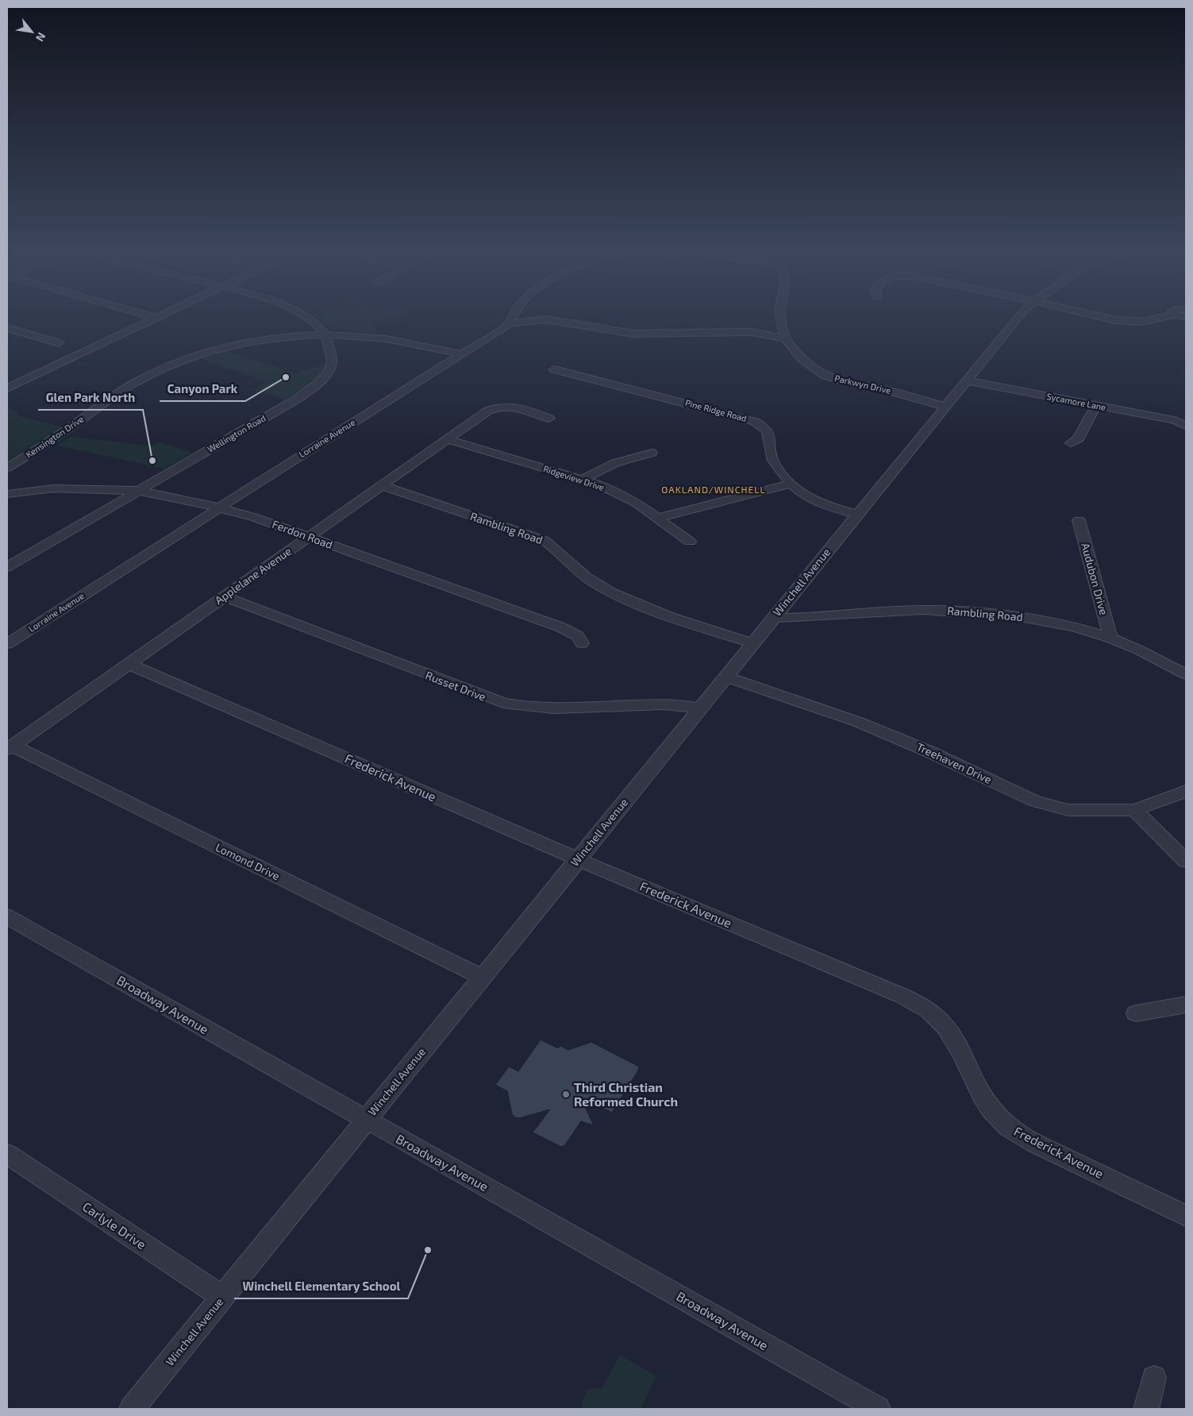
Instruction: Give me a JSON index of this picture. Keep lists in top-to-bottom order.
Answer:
{
  "streets": {
    "street": [
      "Parkwyn Drive",
      "Sycamore Lane",
      "Pine Ridge Road",
      "Wellington Road",
      "Kensington Drive",
      "Lorraine Avenue",
      "Ridgeview Drive",
      "Rambling Road",
      "Ferdon Road",
      "Applelane Avenue",
      "Audubon Drive",
      "Winchell Avenue",
      "Russet Drive",
      "Treehaven Drive",
      "Frederick Avenue",
      "Lomond Drive",
      "Broadway Avenue",
      "Carlyle Drive"
    ]
  },
  "crossings": [
    ["Parkwyn Drive", "Winchell Avenue"],
    ["Sycamore Lane", "Winchell Avenue"],
    ["Pine Ridge Road", "Winchell Avenue"],
    ["Wellington Road", "Kensington Drive"],
    ["Wellington Road", "Ferdon Road"],
    ["Kensington Drive", "Lorraine Avenue"],
    ["Lorraine Avenue", "Ferdon Road"],
    ["Ridgeview Drive", "Applelane Avenue"],
    ["Rambling Road", "Applelane Avenue"],
    ["Rambling Road", "Audubon Drive"],
    ["Rambling Road", "Winchell Avenue"],
    ["Ferdon Road", "Applelane Avenue"],
    ["Applelane Avenue", "Russet Drive"],
    ["Applelane Avenue", "Frederick Avenue"],
    ["Applelane Avenue", "Lomond Drive"],
    ["Winchell Avenue", "Russet Drive"],
    ["Winchell Avenue", "Treehaven Drive"],
    ["Winchell Avenue", "Frederick Avenue"],
    ["Winchell Avenue", "Lomond Drive"],
    ["Winchell Avenue", "Broadway Avenue"],
    ["Winchell Avenue", "Carlyle Drive"]
  ],
  "districts": ["OAKLAND/WINCHELL"],
  "places": [
    "Canyon Park",
    "Glen Park North",
    "Third Christian Reformed Church",
    "Winchell Elementary School"
  ],
  "north": "bottom right"
}
